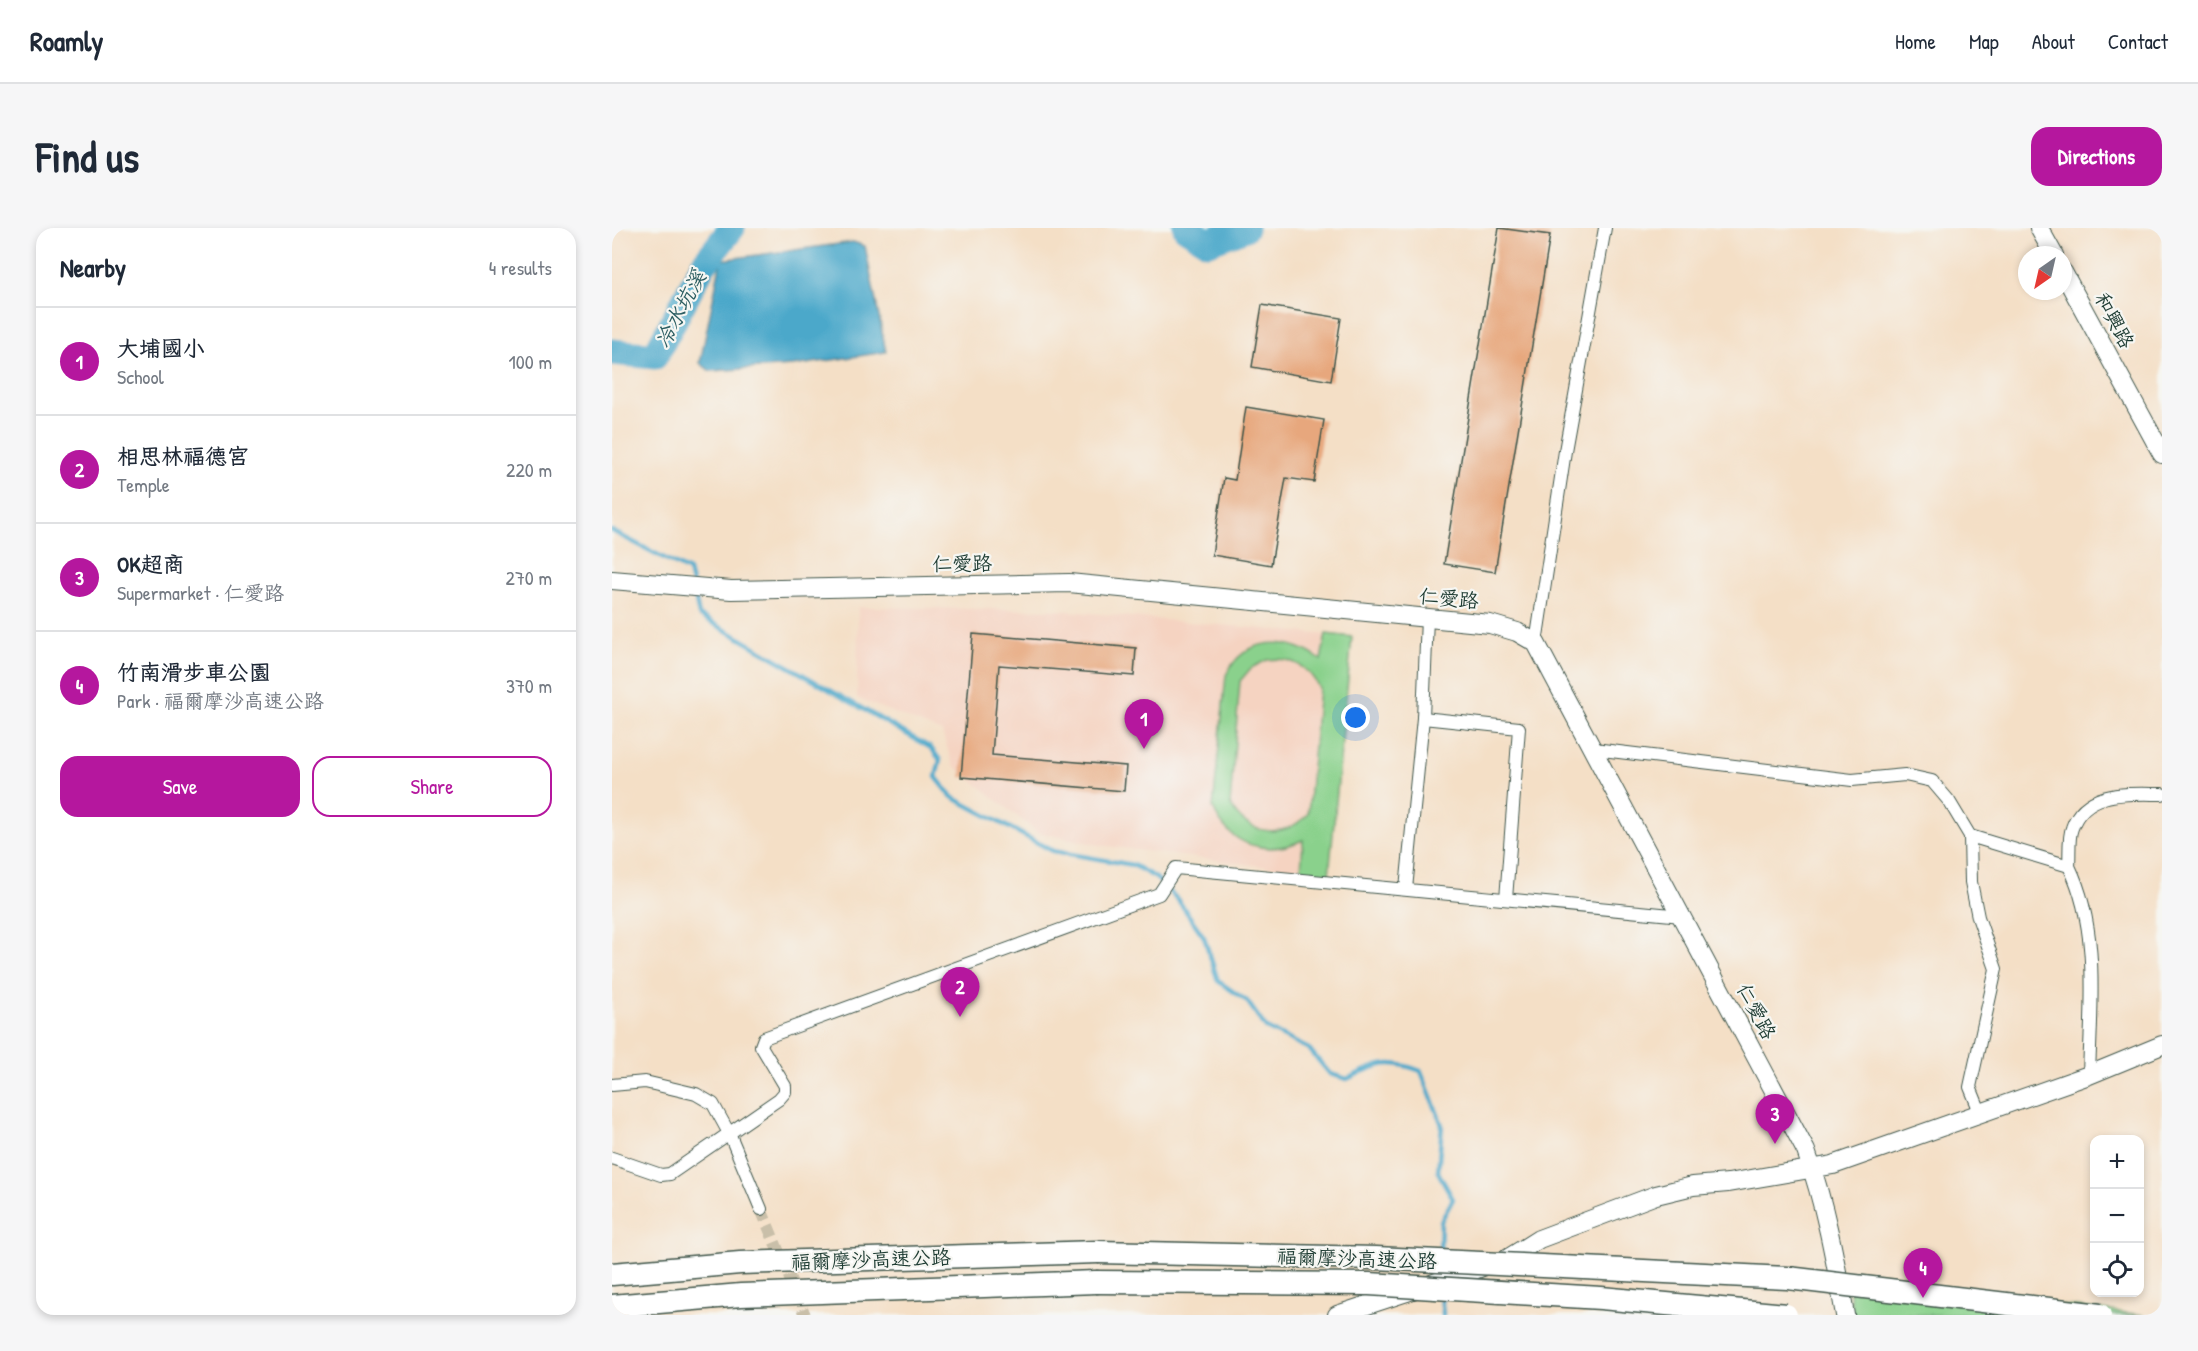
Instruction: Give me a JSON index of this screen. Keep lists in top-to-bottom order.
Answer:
{
  "streets": {
    "highway": ["福爾摩沙高速公路"],
    "street": ["和興路", "仁愛路"]
  },
  "water": ["冷水坑溪"],
  "north": "bottom left",
  "page": {
    "header": "Roamly",
    "nav": [
      "Home",
      "Map",
      "About",
      "Contact"
    ],
    "buttons": [
      "Directions",
      ["Save", "Share"]
    ],
    "title": "Find us",
    "heading": ["Nearby", "4 results"],
    "list": [
      {
        "mark": "1",
        "name": "大埔國小",
        "note": "School",
        "value": "100 m"
      },
      {
        "mark": "2",
        "name": "相思林福德宮",
        "note": "Temple",
        "value": "220 m"
      },
      {
        "mark": "3",
        "name": "OK超商",
        "note": "Supermarket · 仁愛路",
        "value": "270 m"
      },
      {
        "mark": "4",
        "name": "竹南滑步車公園",
        "note": "Park · 福爾摩沙高速公路",
        "value": "370 m"
      }
    ],
    "pins": [
      "1",
      "2",
      "3",
      "4"
    ],
    "map_buttons": ["+", "−"]
  }
}
